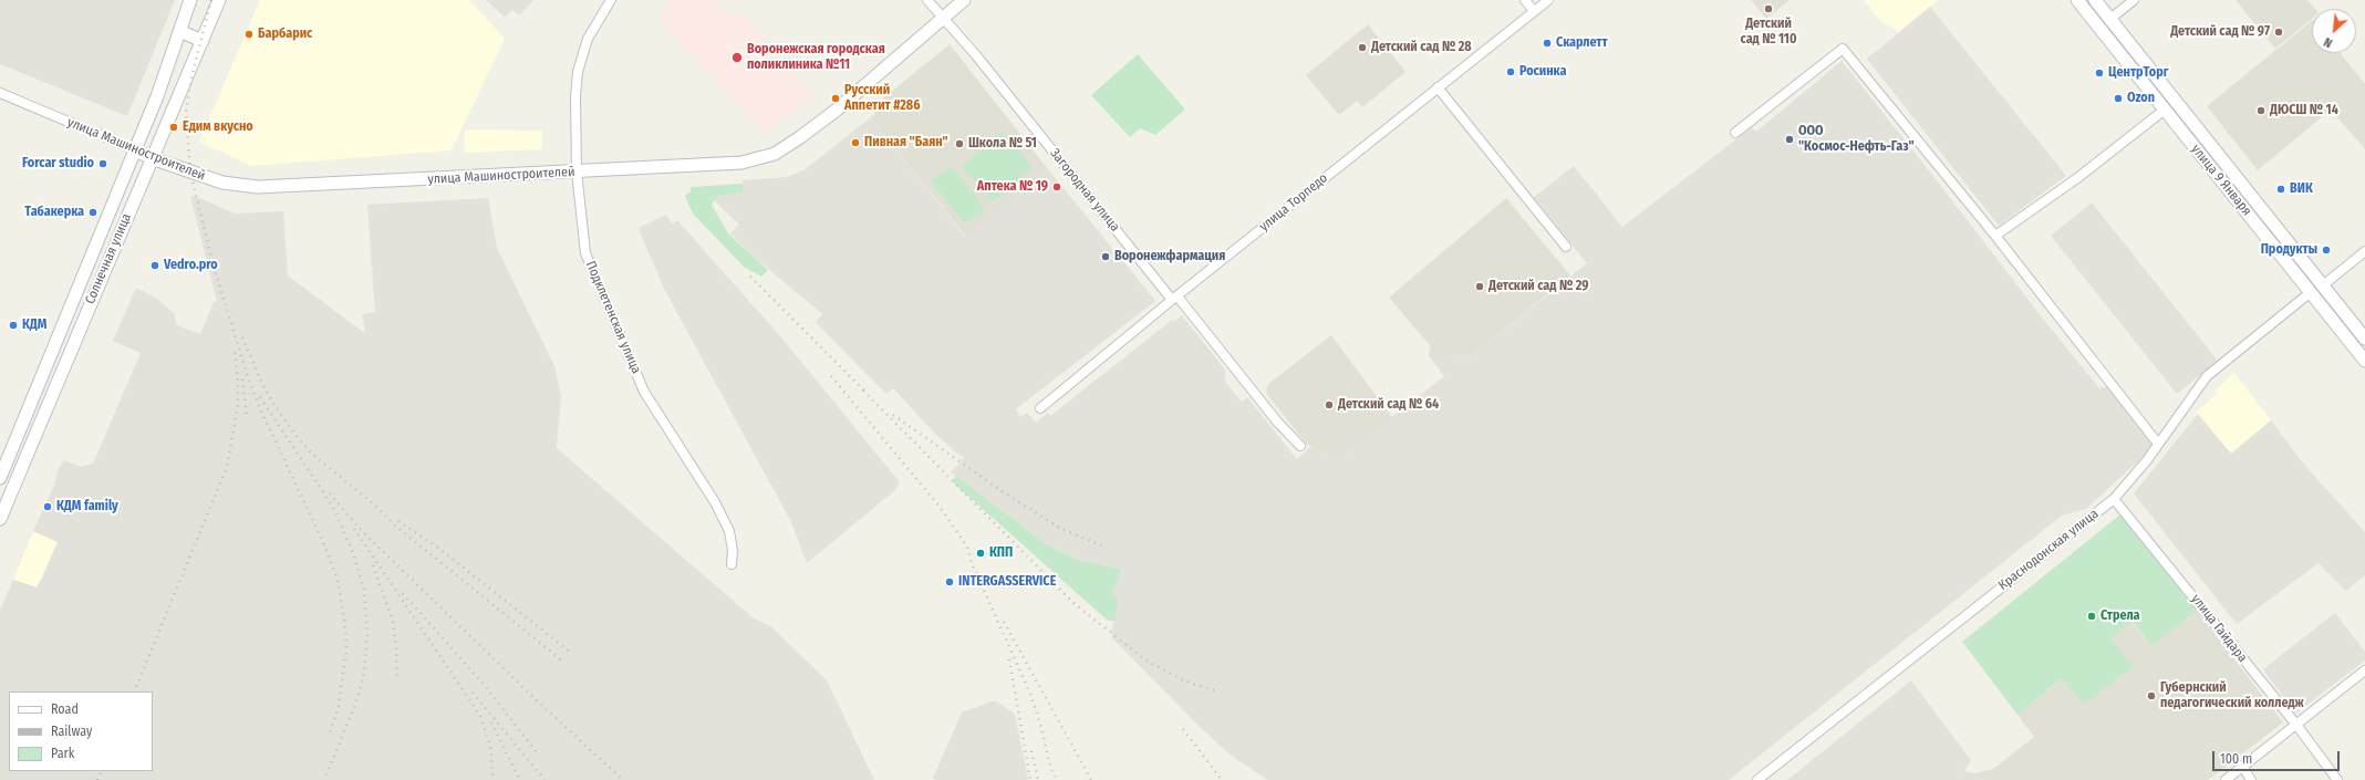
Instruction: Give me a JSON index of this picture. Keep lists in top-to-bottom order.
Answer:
{
  "streets": {
    "main road": ["улица Машиностроителей", "улица 9 Января", "Солнечная улица"],
    "street": [
      "Загородная улица",
      "улица Торпедо",
      "Подклетенская улица",
      "Краснодонская улица",
      "улица Гайдара"
    ]
  },
  "crossings": [
    ["улица Машиностроителей", "Загородная улица"],
    ["улица Машиностроителей", "Солнечная улица"],
    ["улица Машиностроителей", "Подклетенская улица"],
    ["улица 9 Января", "Краснодонская улица"],
    ["Загородная улица", "улица Торпедо"],
    ["Краснодонская улица", "улица Гайдара"]
  ],
  "places": [
    "Детский сад № 110",
    "Детский сад № 97",
    "Барбарис",
    "Скарлетт",
    "Детский сад № 28",
    "Воронежская городская поликлиника №11",
    "Росинка",
    "ЦентрТорг",
    "Русский Аппетит #286",
    "Ozon",
    "ДЮСШ № 14",
    "Едим вкусно",
    "ООО \"Космос-Нефть-Газ\"",
    "Пивная \"Баян\"",
    "Школа № 51",
    "Forcar studio",
    "Аптека № 19",
    "ВИК",
    "Табакерка",
    "Продукты",
    "Воронежфармация",
    "Vedro.pro",
    "Детский сад № 29",
    "КДМ",
    "Детский сад № 64",
    "КДМ family",
    "КПП",
    "INTERGASSERVICE",
    "Стрела",
    "Губернский педагогический колледж"
  ],
  "legend": ["Road", "Railway", "Park"],
  "scale_bar": "100 m",
  "north": "bottom left"
}
